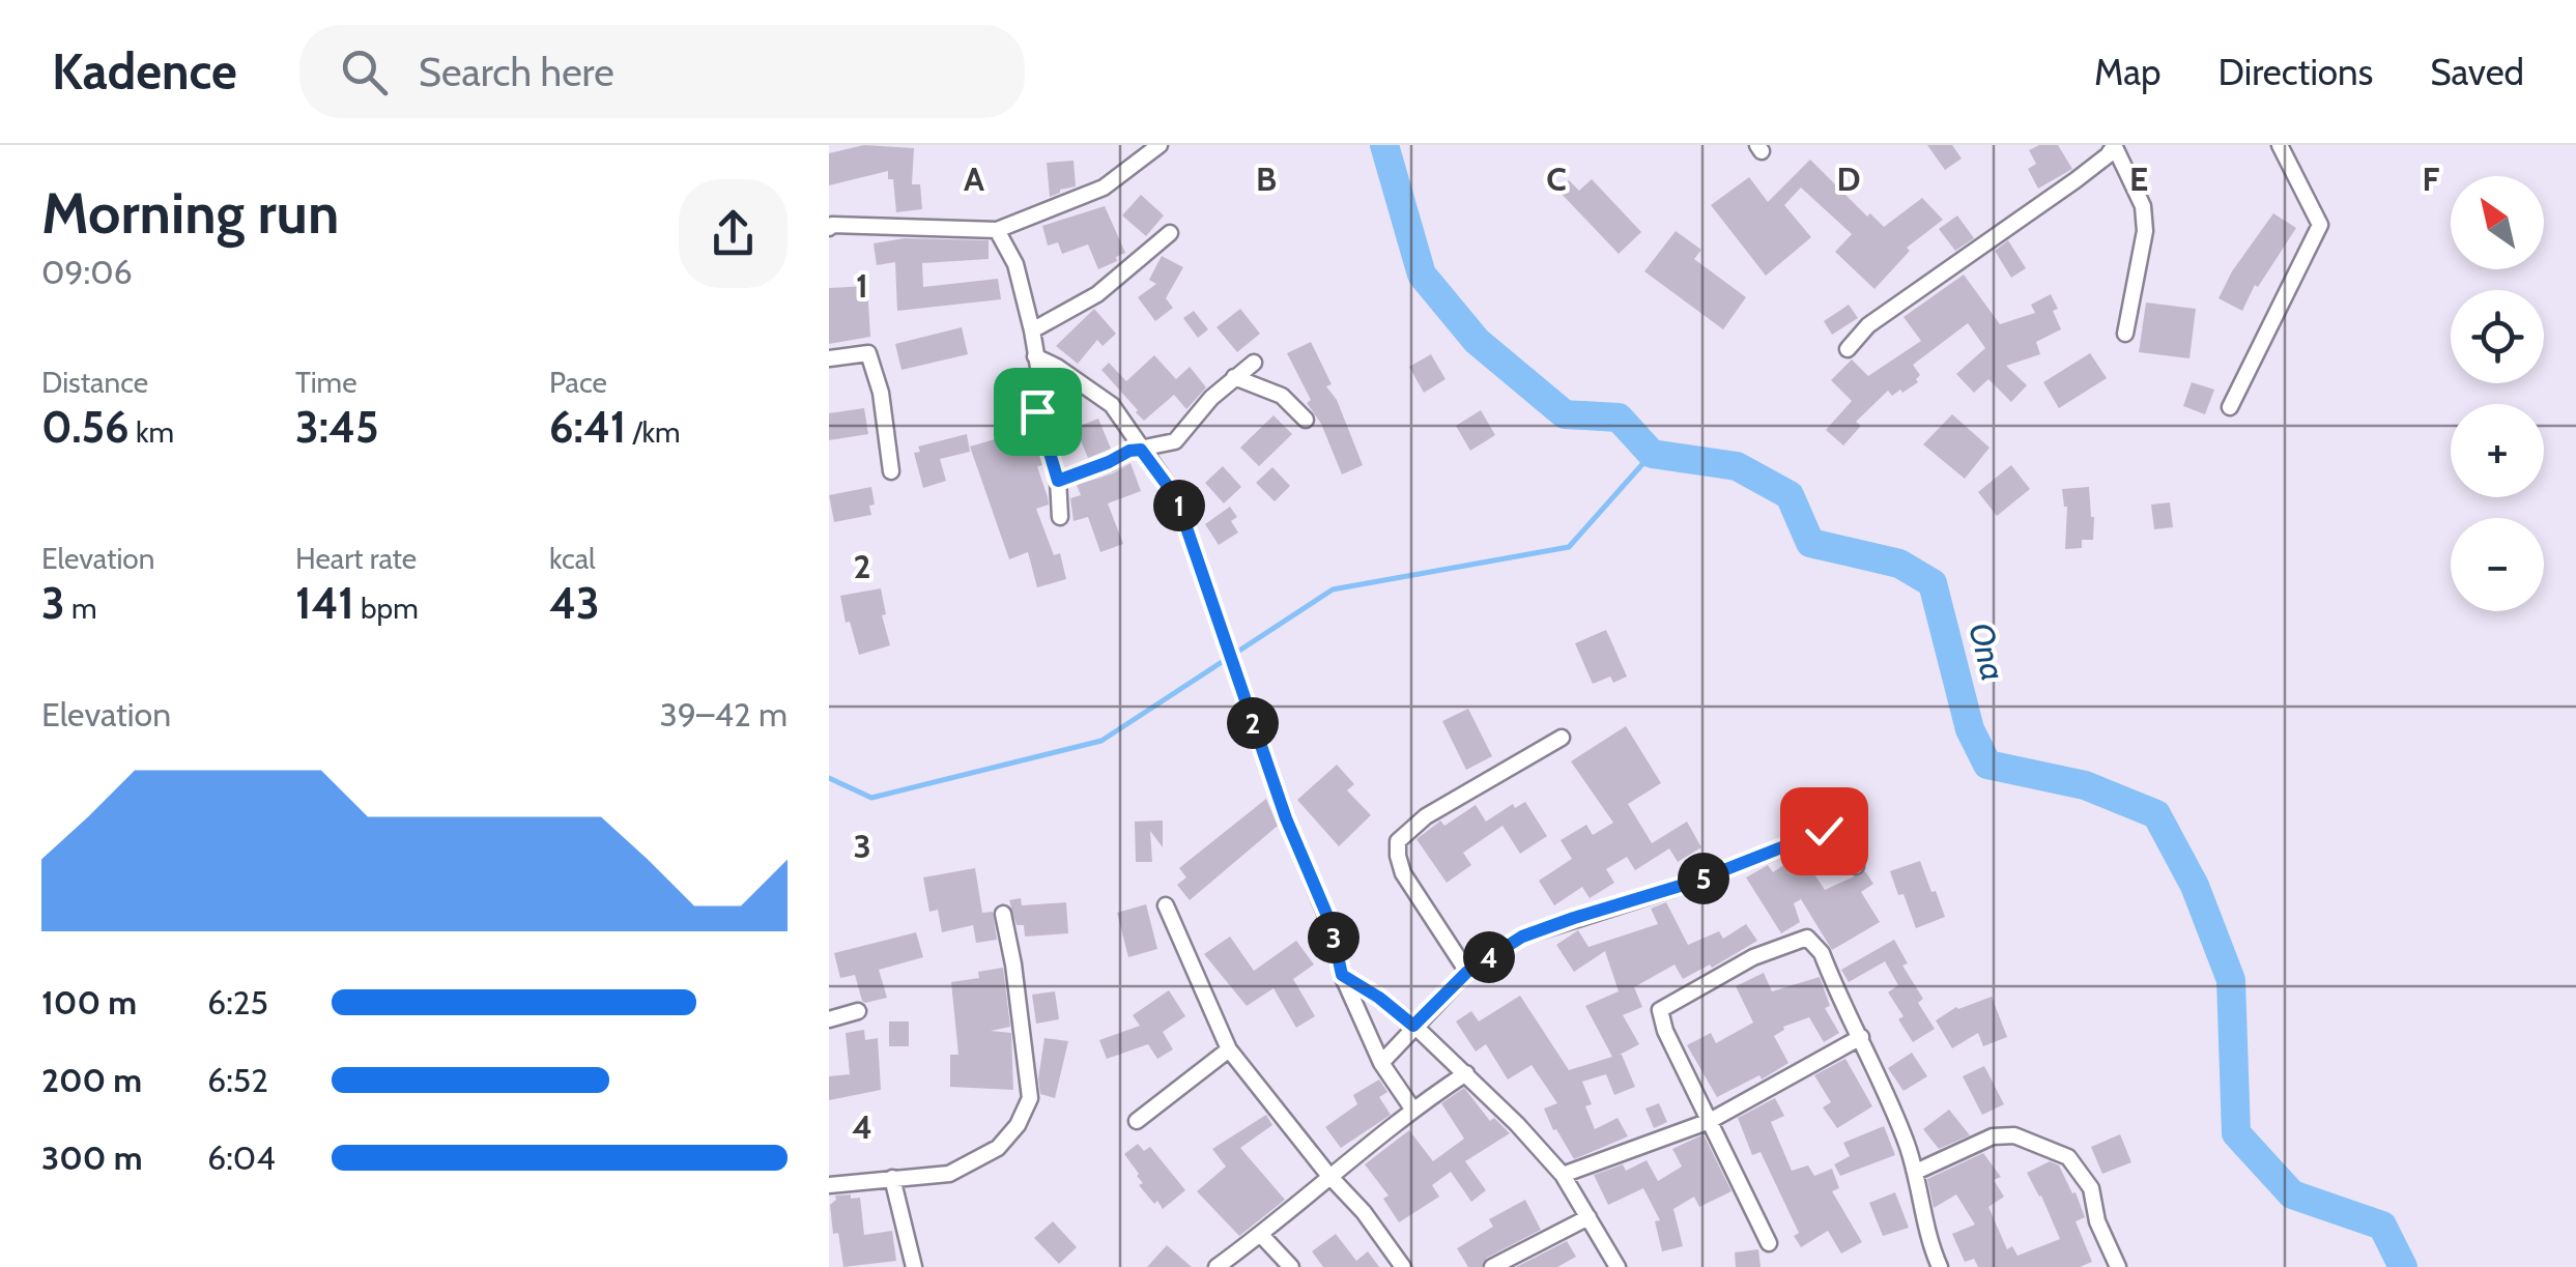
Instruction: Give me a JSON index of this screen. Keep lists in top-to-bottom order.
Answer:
{
  "water": ["Ona"],
  "north": "top left",
  "page": {
    "header": "Kadence",
    "search": "Search here",
    "nav": ["Map", "Directions", "Saved"],
    "heading": ["Morning run", "09:06"],
    "map_buttons": ["+", "−"],
    "stats": [
      ["Distance", "0.56 km"],
      ["Time", "3:45"],
      ["Pace", "6:41 /km"],
      ["Elevation", "3 m"],
      ["Heart rate", "141 bpm"],
      ["kcal", "43"]
    ],
    "pins": [
      "1",
      "2",
      "5",
      "3",
      "4"
    ],
    "chart": ["Elevation", "39–42 m"],
    "list": [
      {
        "name": "100 m",
        "note": "6:25"
      },
      {
        "name": "200 m",
        "note": "6:52"
      },
      {
        "name": "300 m",
        "note": "6:04"
      }
    ]
  },
  "grid": {
    "columns": [
      "A",
      "B",
      "C",
      "D",
      "E",
      "F"
    ],
    "rows": [
      "1",
      "2",
      "3",
      "4"
    ]
  }
}
